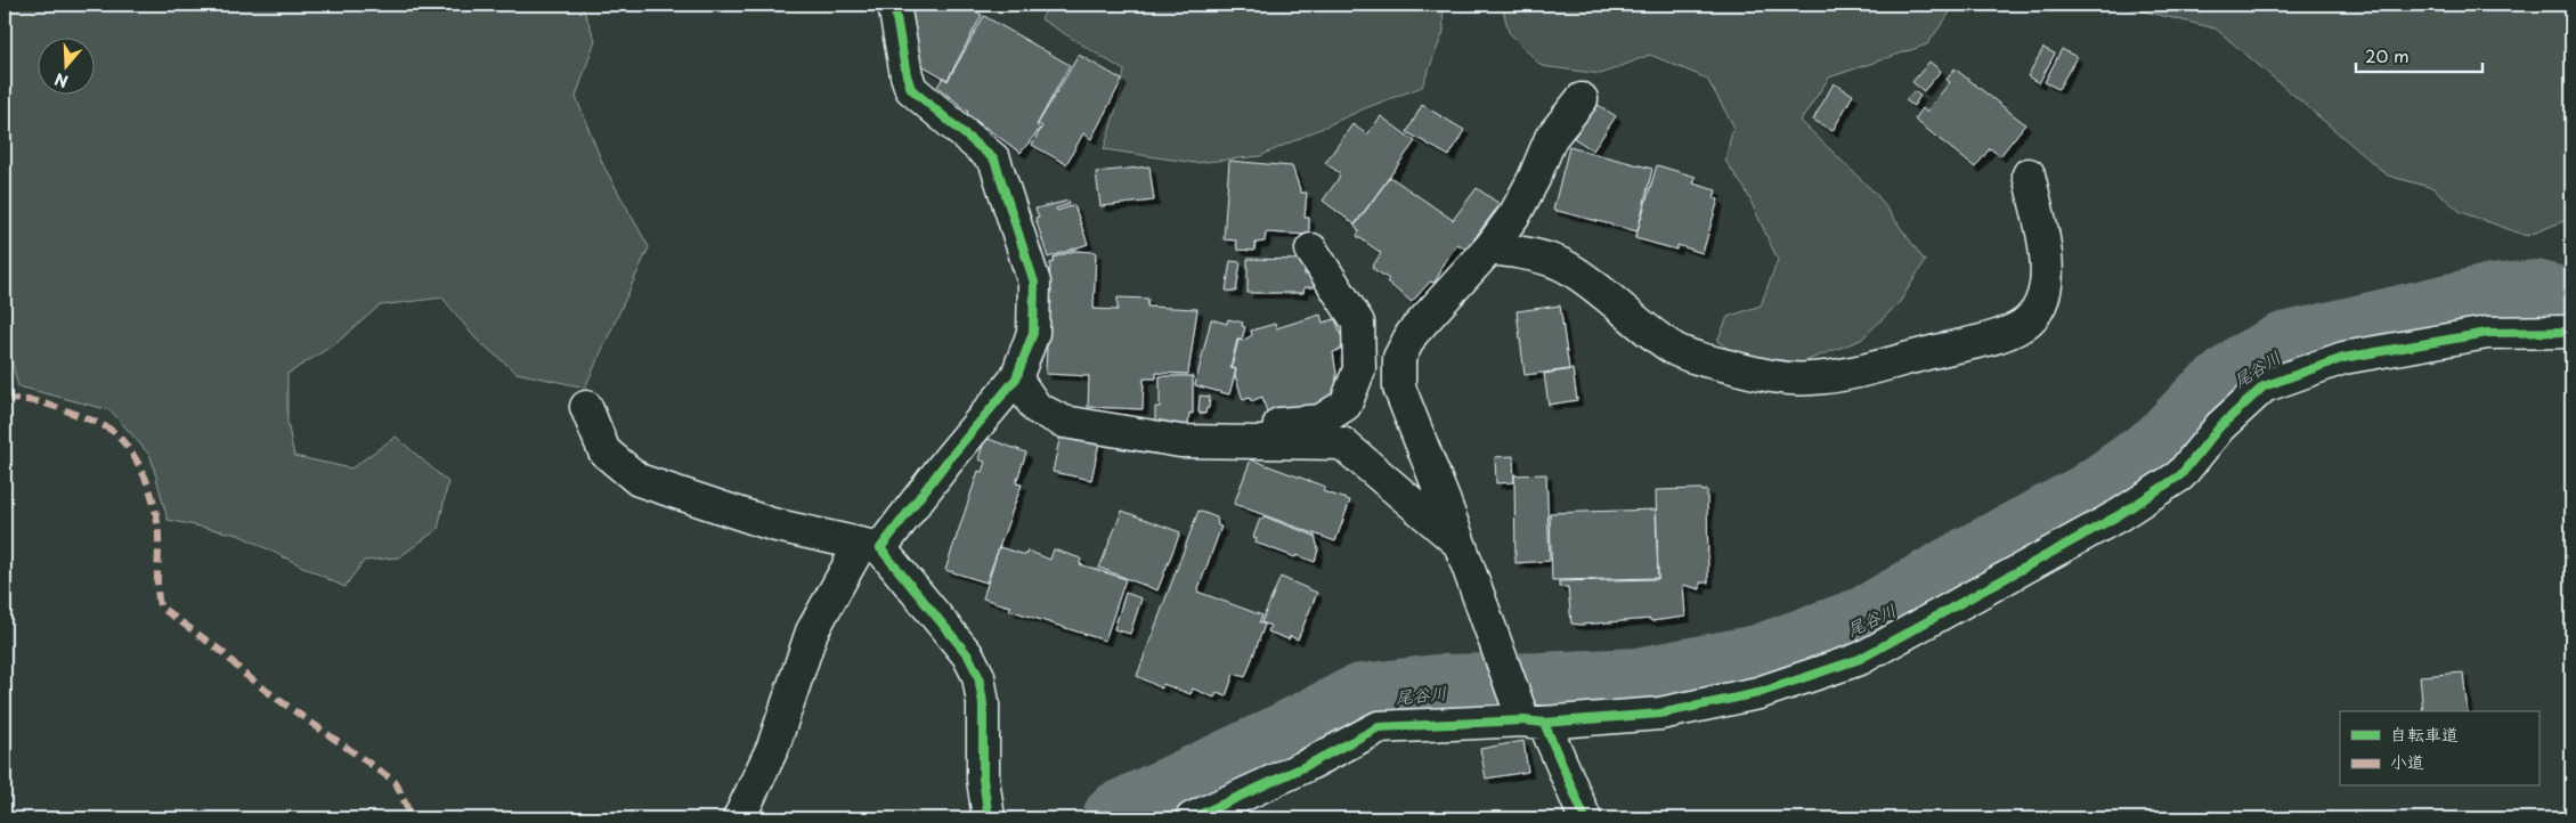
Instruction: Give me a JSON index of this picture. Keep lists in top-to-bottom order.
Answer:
{
  "water": ["尾谷川"],
  "legend": ["自転車道", "小道"],
  "scale_bar": "20 m",
  "north": "bottom"
}
